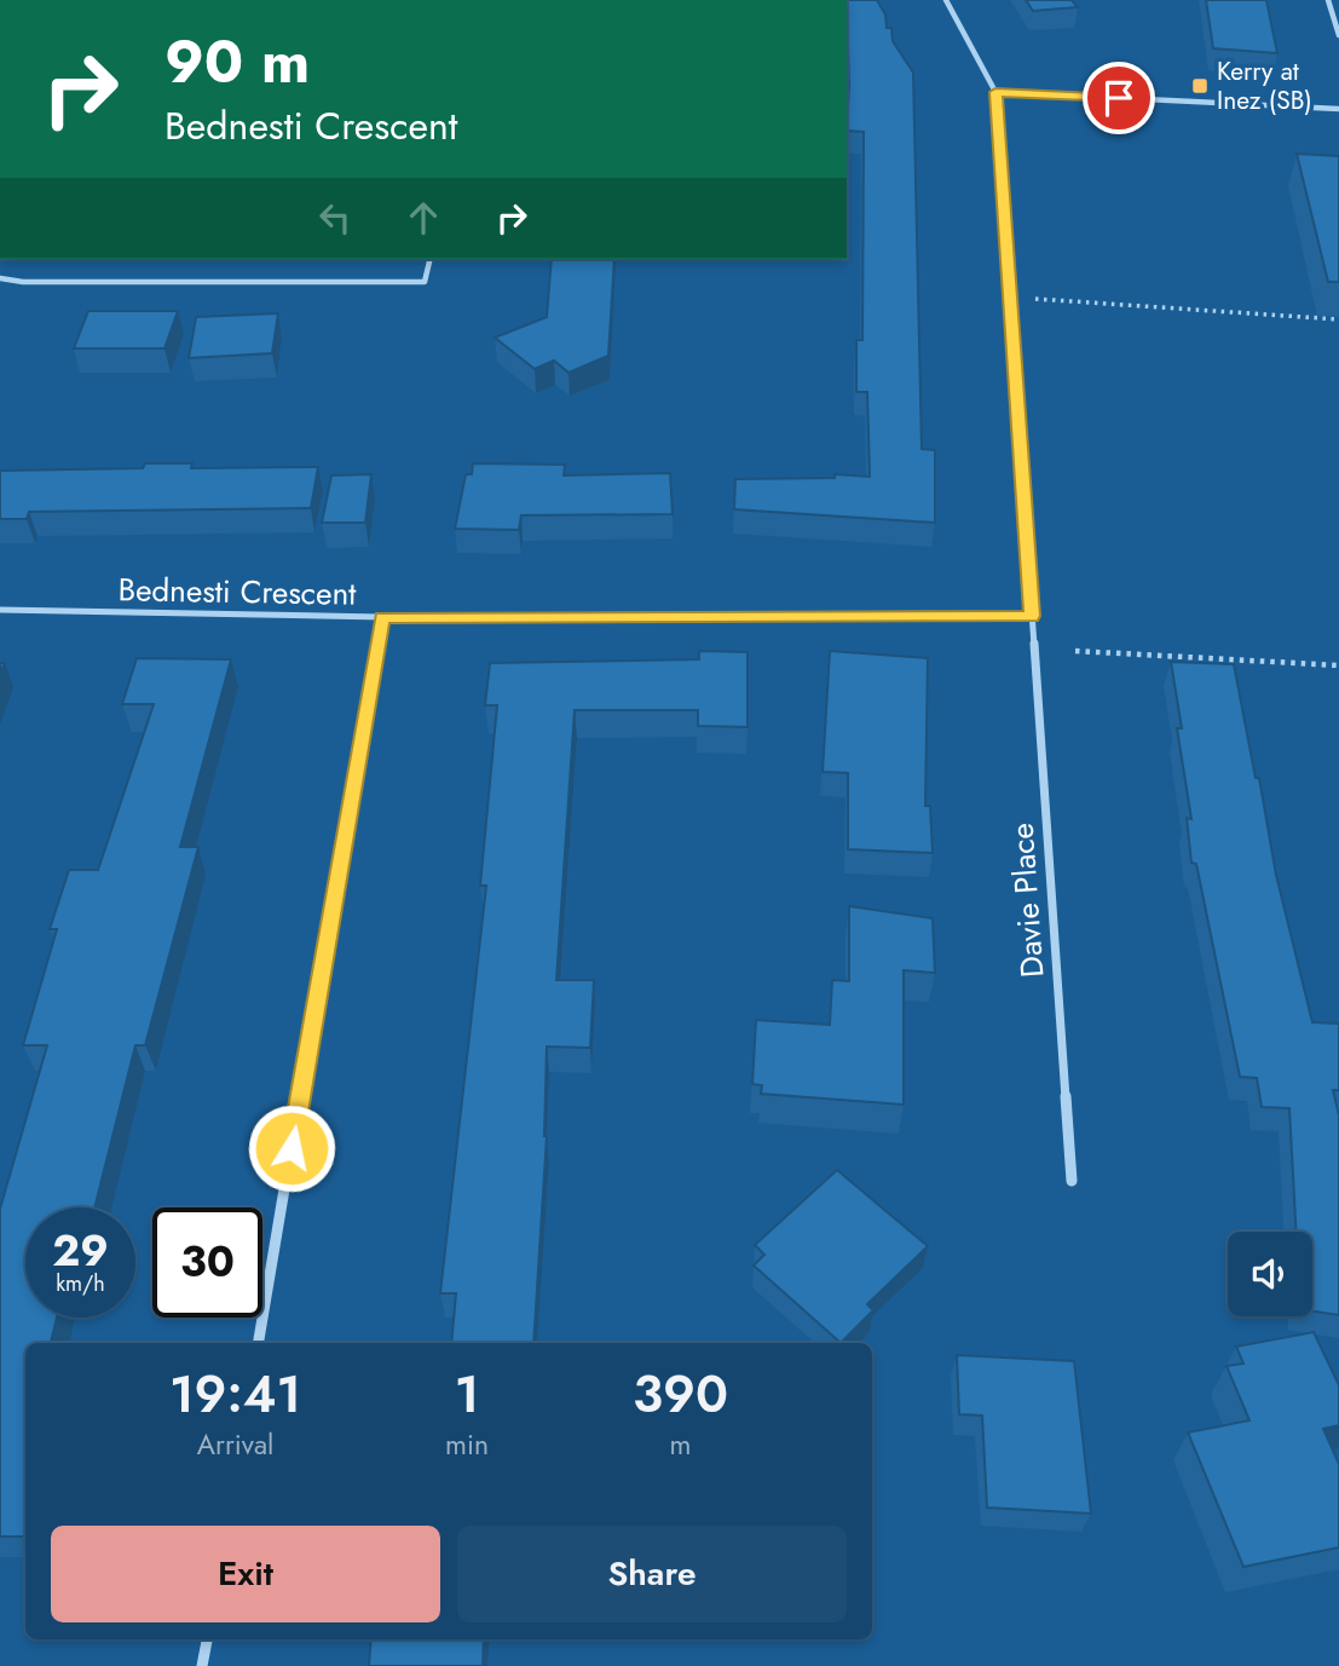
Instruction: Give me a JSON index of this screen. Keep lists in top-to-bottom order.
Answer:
{
  "streets": {
    "street": ["Bednesti Crescent", "Davie Place"]
  },
  "crossings": [
    ["Bednesti Crescent", "Davie Place"]
  ],
  "places": {
    "transit": ["Kerry at Inez (SB)"]
  },
  "page": {
    "turn": ["90 m", "Bednesti Crescent"],
    "speed": "29 km/h",
    "limit": "30",
    "eta": [
      "19:41",
      "Arrival",
      "1",
      "min",
      "390",
      "m"
    ],
    "buttons": ["Exit", "Share"]
  }
}
